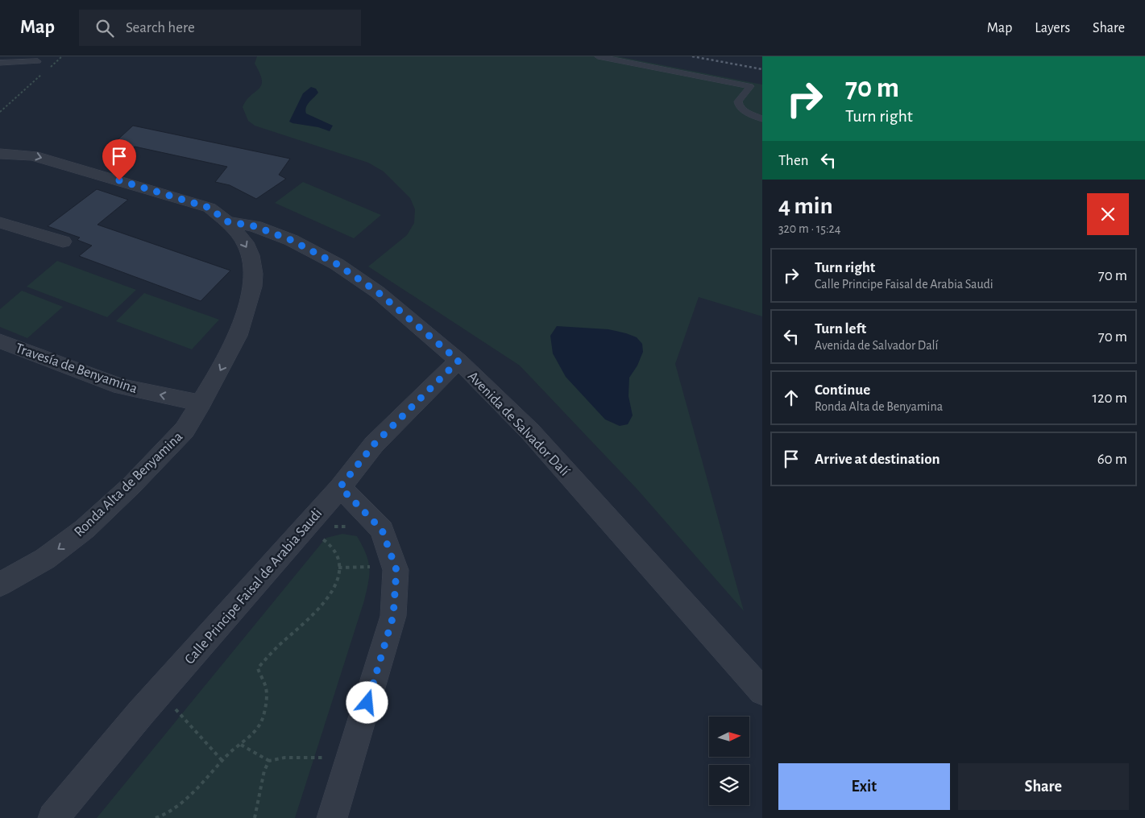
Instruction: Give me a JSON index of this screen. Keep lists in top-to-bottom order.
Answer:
{
  "streets": {
    "street": [
      "Travesía de Benyamina",
      "Avenida de Salvador Dalí",
      "Ronda Alta de Benyamina",
      "Calle Principe Faisal de Arabia Saudi"
    ]
  },
  "crossings": [
    ["Travesía de Benyamina", "Ronda Alta de Benyamina"],
    ["Avenida de Salvador Dalí", "Ronda Alta de Benyamina"],
    ["Avenida de Salvador Dalí", "Calle Principe Faisal de Arabia Saudi"]
  ],
  "one_way": ["Travesía de Benyamina"],
  "north": "right",
  "page": {
    "header": "Map",
    "search": "Search here",
    "nav": ["Map", "Layers", "Share"],
    "turn": ["70 m", "Turn right"],
    "then": "Then",
    "heading": ["4 min", "320 m · 15:24"],
    "list": [
      {
        "name": "Turn right",
        "note": "Calle Principe Faisal de Arabia Saudi",
        "value": "70 m"
      },
      {
        "name": "Turn left",
        "note": "Avenida de Salvador Dalí",
        "value": "70 m"
      },
      {
        "name": "Continue",
        "note": "Ronda Alta de Benyamina",
        "value": "120 m"
      },
      {
        "name": "Arrive at destination",
        "value": "60 m"
      }
    ],
    "buttons": ["Exit", "Share"]
  }
}
